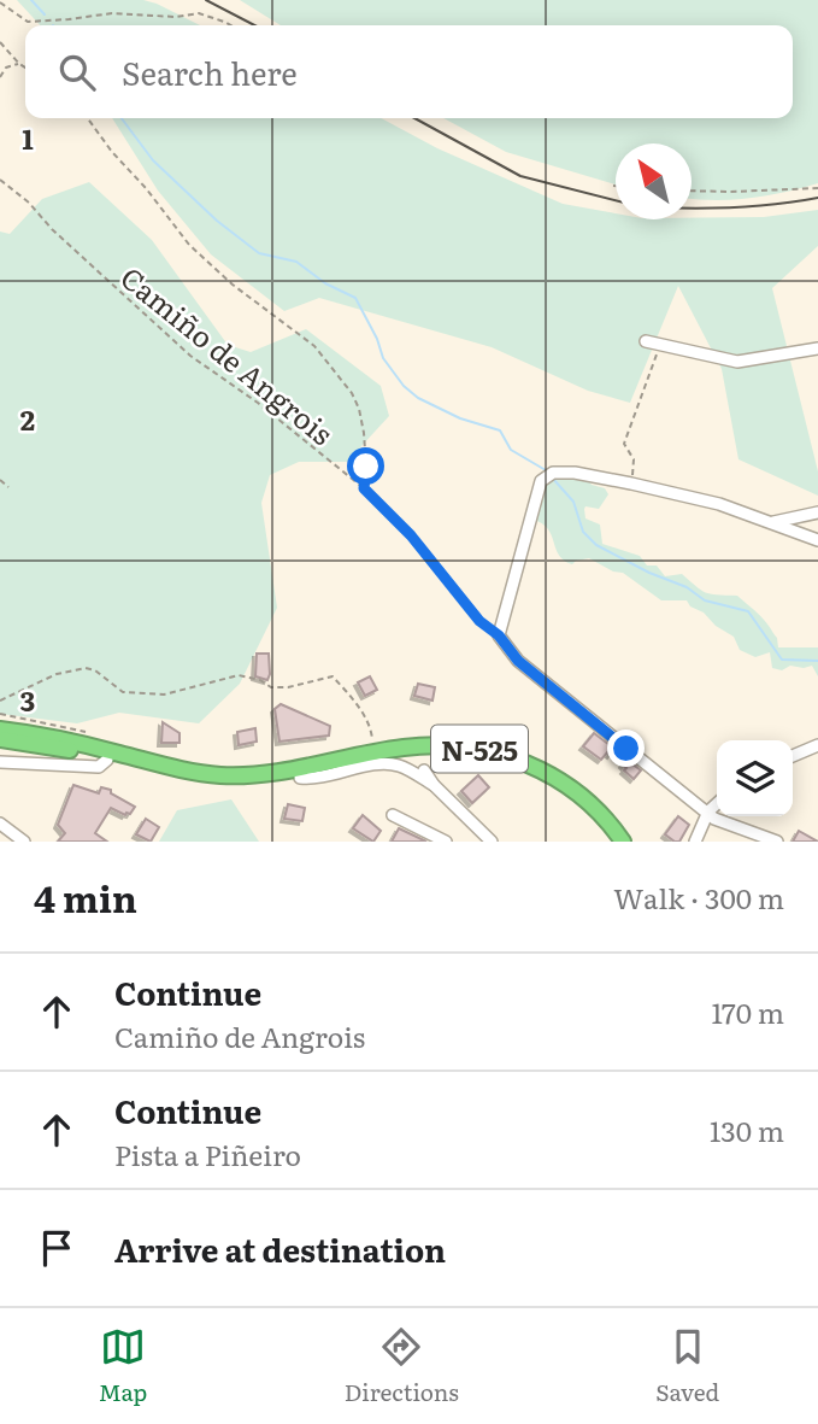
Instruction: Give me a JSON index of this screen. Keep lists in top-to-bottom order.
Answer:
{
  "streets": {
    "highway": ["N-525"],
    "path": ["Camiño de Angrois"]
  },
  "north": "top left",
  "page": {
    "search": "Search here",
    "heading": ["4 min", "Walk · 300 m"],
    "list": [
      ["Continue", "Camiño de Angrois", "170 m"],
      ["Continue", "Pista a Piñeiro", "130 m"],
      "Arrive at destination"
    ],
    "nav": ["Map", "Directions", "Saved"]
  },
  "grid": {
    "rows": ["1", "2", "3"]
  }
}
